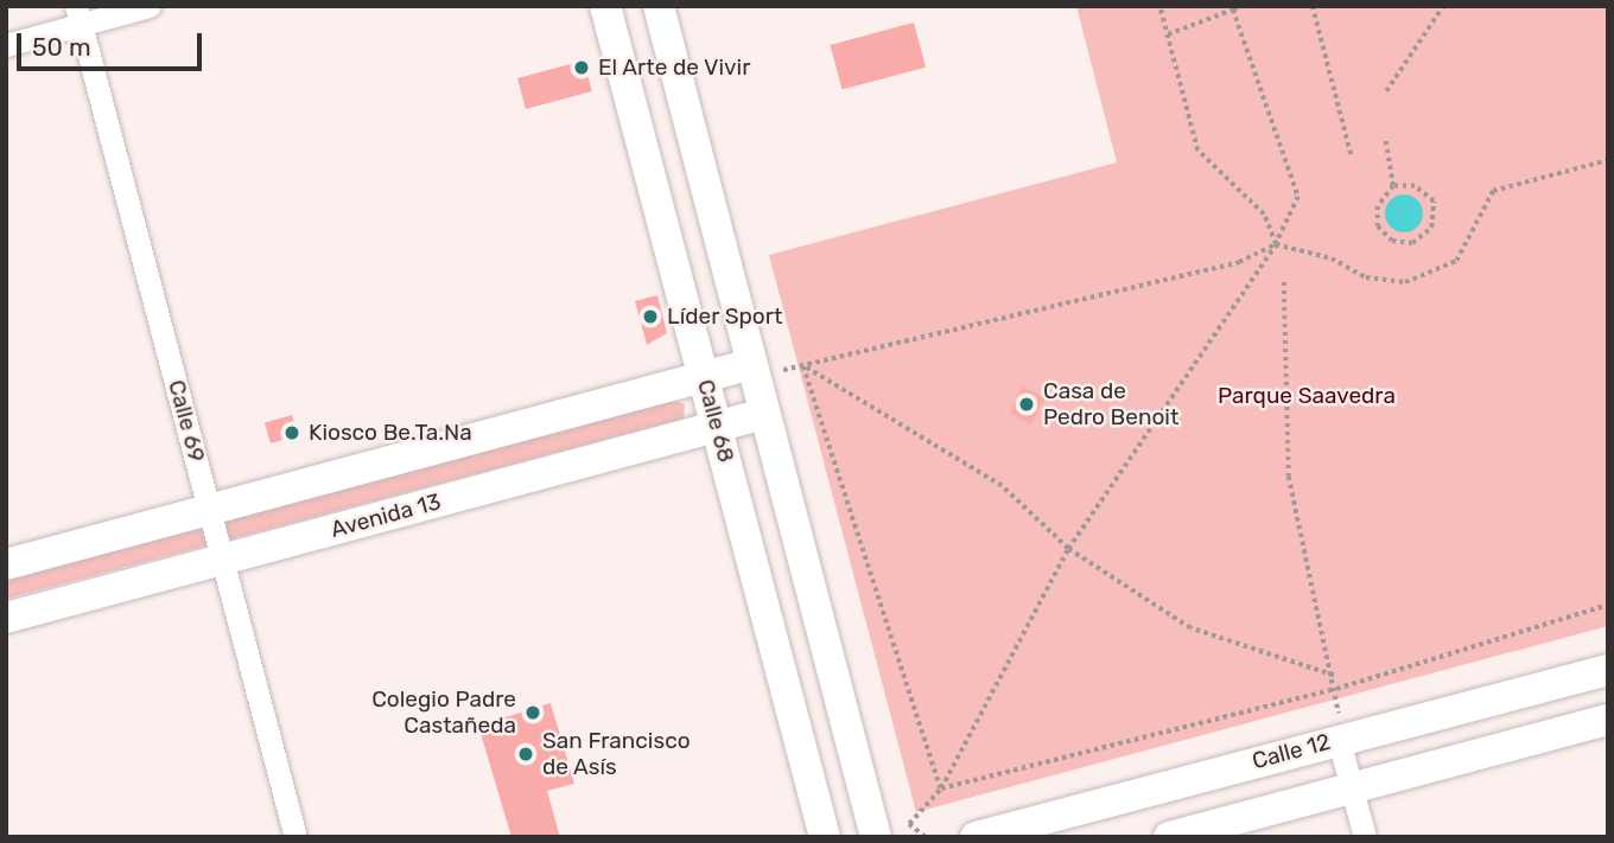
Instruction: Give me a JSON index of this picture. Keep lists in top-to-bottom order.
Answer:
{
  "streets": {
    "main road": ["Calle 68", "Avenida 13", "Calle 12"],
    "street": ["Calle 69"]
  },
  "crossings": [
    ["Calle 69", "Avenida 13"],
    ["Calle 68", "Avenida 13"]
  ],
  "parks": ["Parque Saavedra"],
  "places": [
    "El Arte de Vivir",
    "Líder Sport",
    "Casa de Pedro Benoit",
    "Kiosco Be.Ta.Na",
    "Colegio Padre Castañeda",
    "San Francisco de Asís"
  ],
  "scale_bar": "50 m"
}
